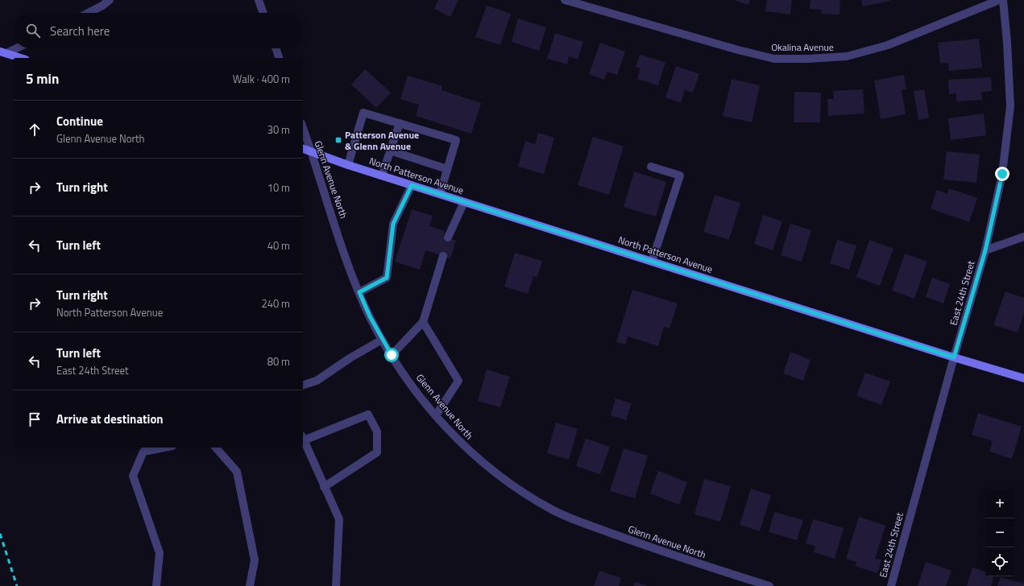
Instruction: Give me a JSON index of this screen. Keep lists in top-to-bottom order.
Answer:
{
  "streets": {
    "main road": ["North Patterson Avenue"],
    "street": ["Okalina Avenue", "Glenn Avenue North", "East 24th Street"]
  },
  "crossings": [
    ["North Patterson Avenue", "Glenn Avenue North"],
    ["North Patterson Avenue", "East 24th Street"]
  ],
  "places": {
    "transit": ["Patterson Avenue & Glenn Avenue"]
  },
  "page": {
    "search": "Search here",
    "heading": ["5 min", "Walk · 400 m"],
    "list": [
      ["Continue", "Glenn Avenue North", "30 m"],
      ["Turn right", "10 m"],
      ["Turn left", "40 m"],
      ["Turn right", "North Patterson Avenue", "240 m"],
      ["Turn left", "East 24th Street", "80 m"],
      "Arrive at destination"
    ],
    "map_buttons": ["+", "−"]
  }
}
